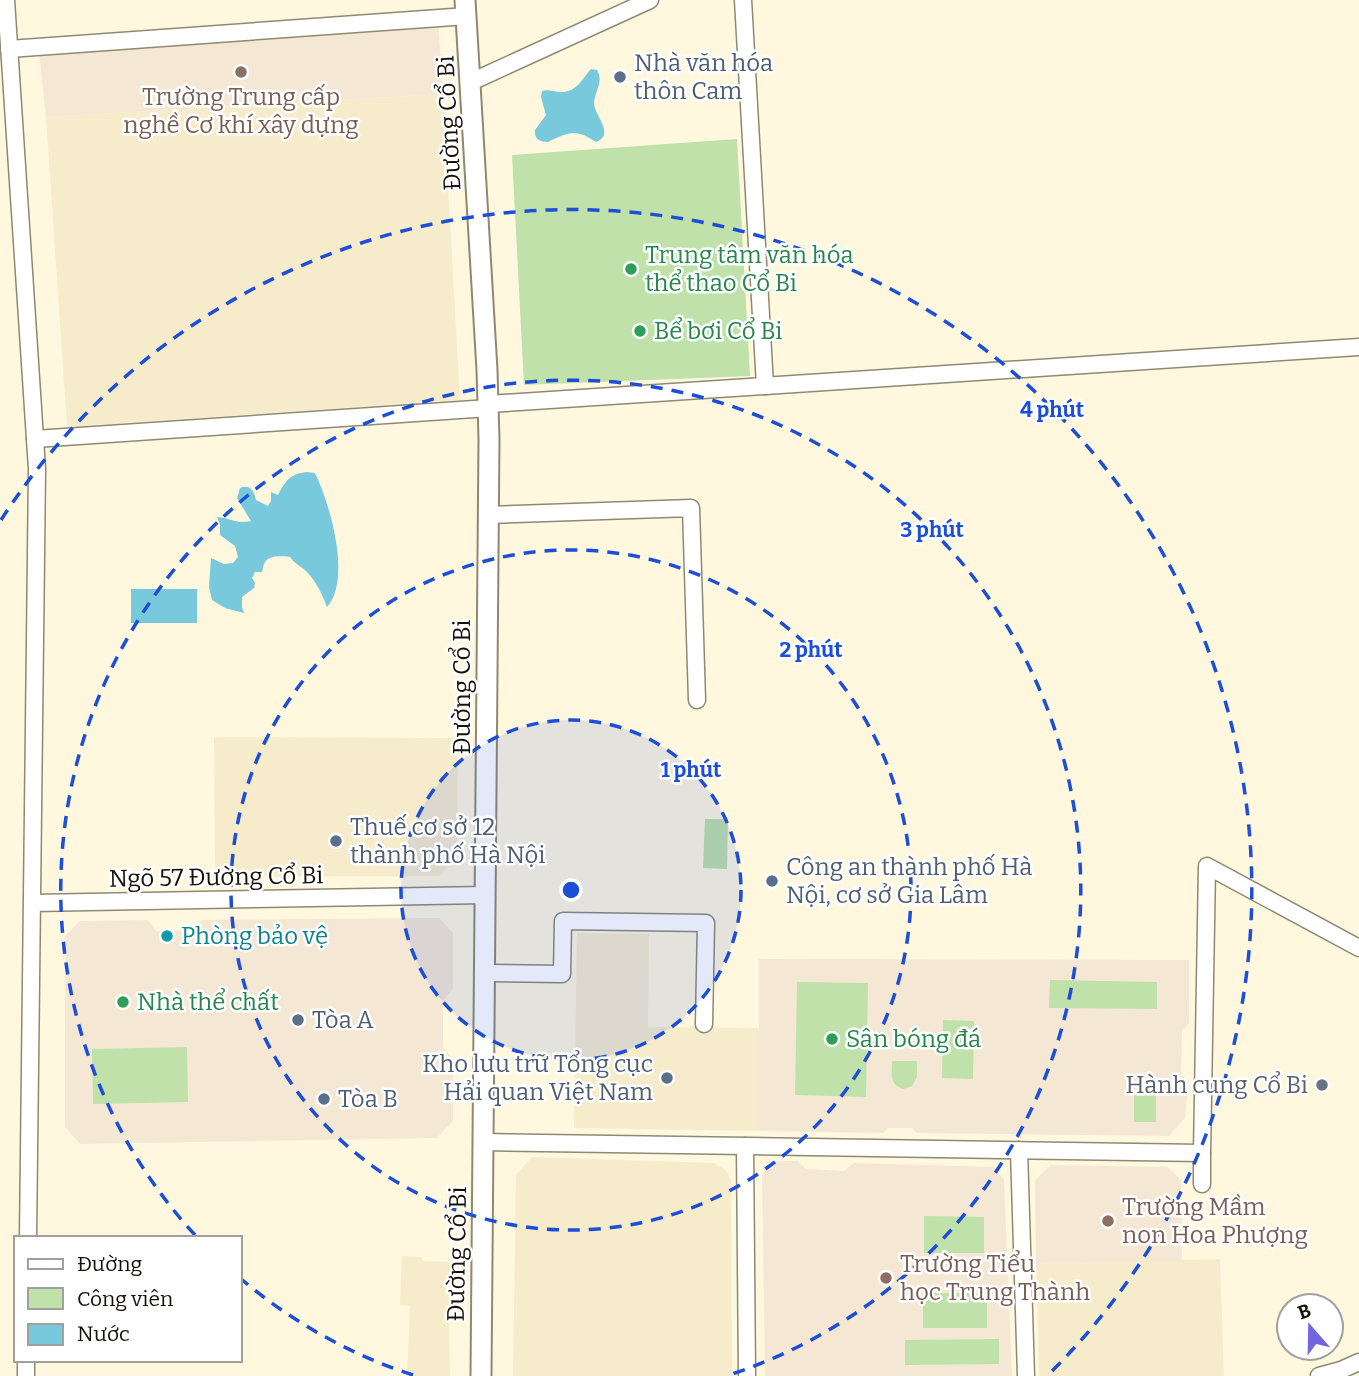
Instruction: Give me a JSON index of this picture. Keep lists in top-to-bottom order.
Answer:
{
  "streets": {
    "main road": ["Đường Cổ Bi"],
    "street": ["Ngõ 57 Đường Cổ Bi"]
  },
  "crossings": [
    ["Đường Cổ Bi", "Ngõ 57 Đường Cổ Bi"]
  ],
  "places": [
    "Trường Trung cấp nghề Cơ khí xây dựng",
    "Nhà văn hóa thôn Cam",
    "Trung tâm văn hóa thể thao Cổ Bi",
    "Bể bơi Cổ Bi",
    "Thuế cơ sở 12 thành phố Hà Nội",
    "Công an thành phố Hà Nội, cơ sở Gia Lâm",
    "Phòng bảo vệ",
    "Nhà thể chất",
    "Tòa A",
    "Sân bóng đá",
    "Kho lưu trữ Tổng cục Hải quan Việt Nam",
    "Hành cung Cổ Bi",
    "Tòa B",
    "Trường Mầm non Hoa Phượng",
    "Trường Tiểu học Trung Thành"
  ],
  "legend": ["Đường", "Công viên", "Nước"],
  "north": "top",
  "rings": [
    "4 phút",
    "3 phút",
    "2 phút",
    "1 phút"
  ]
}
